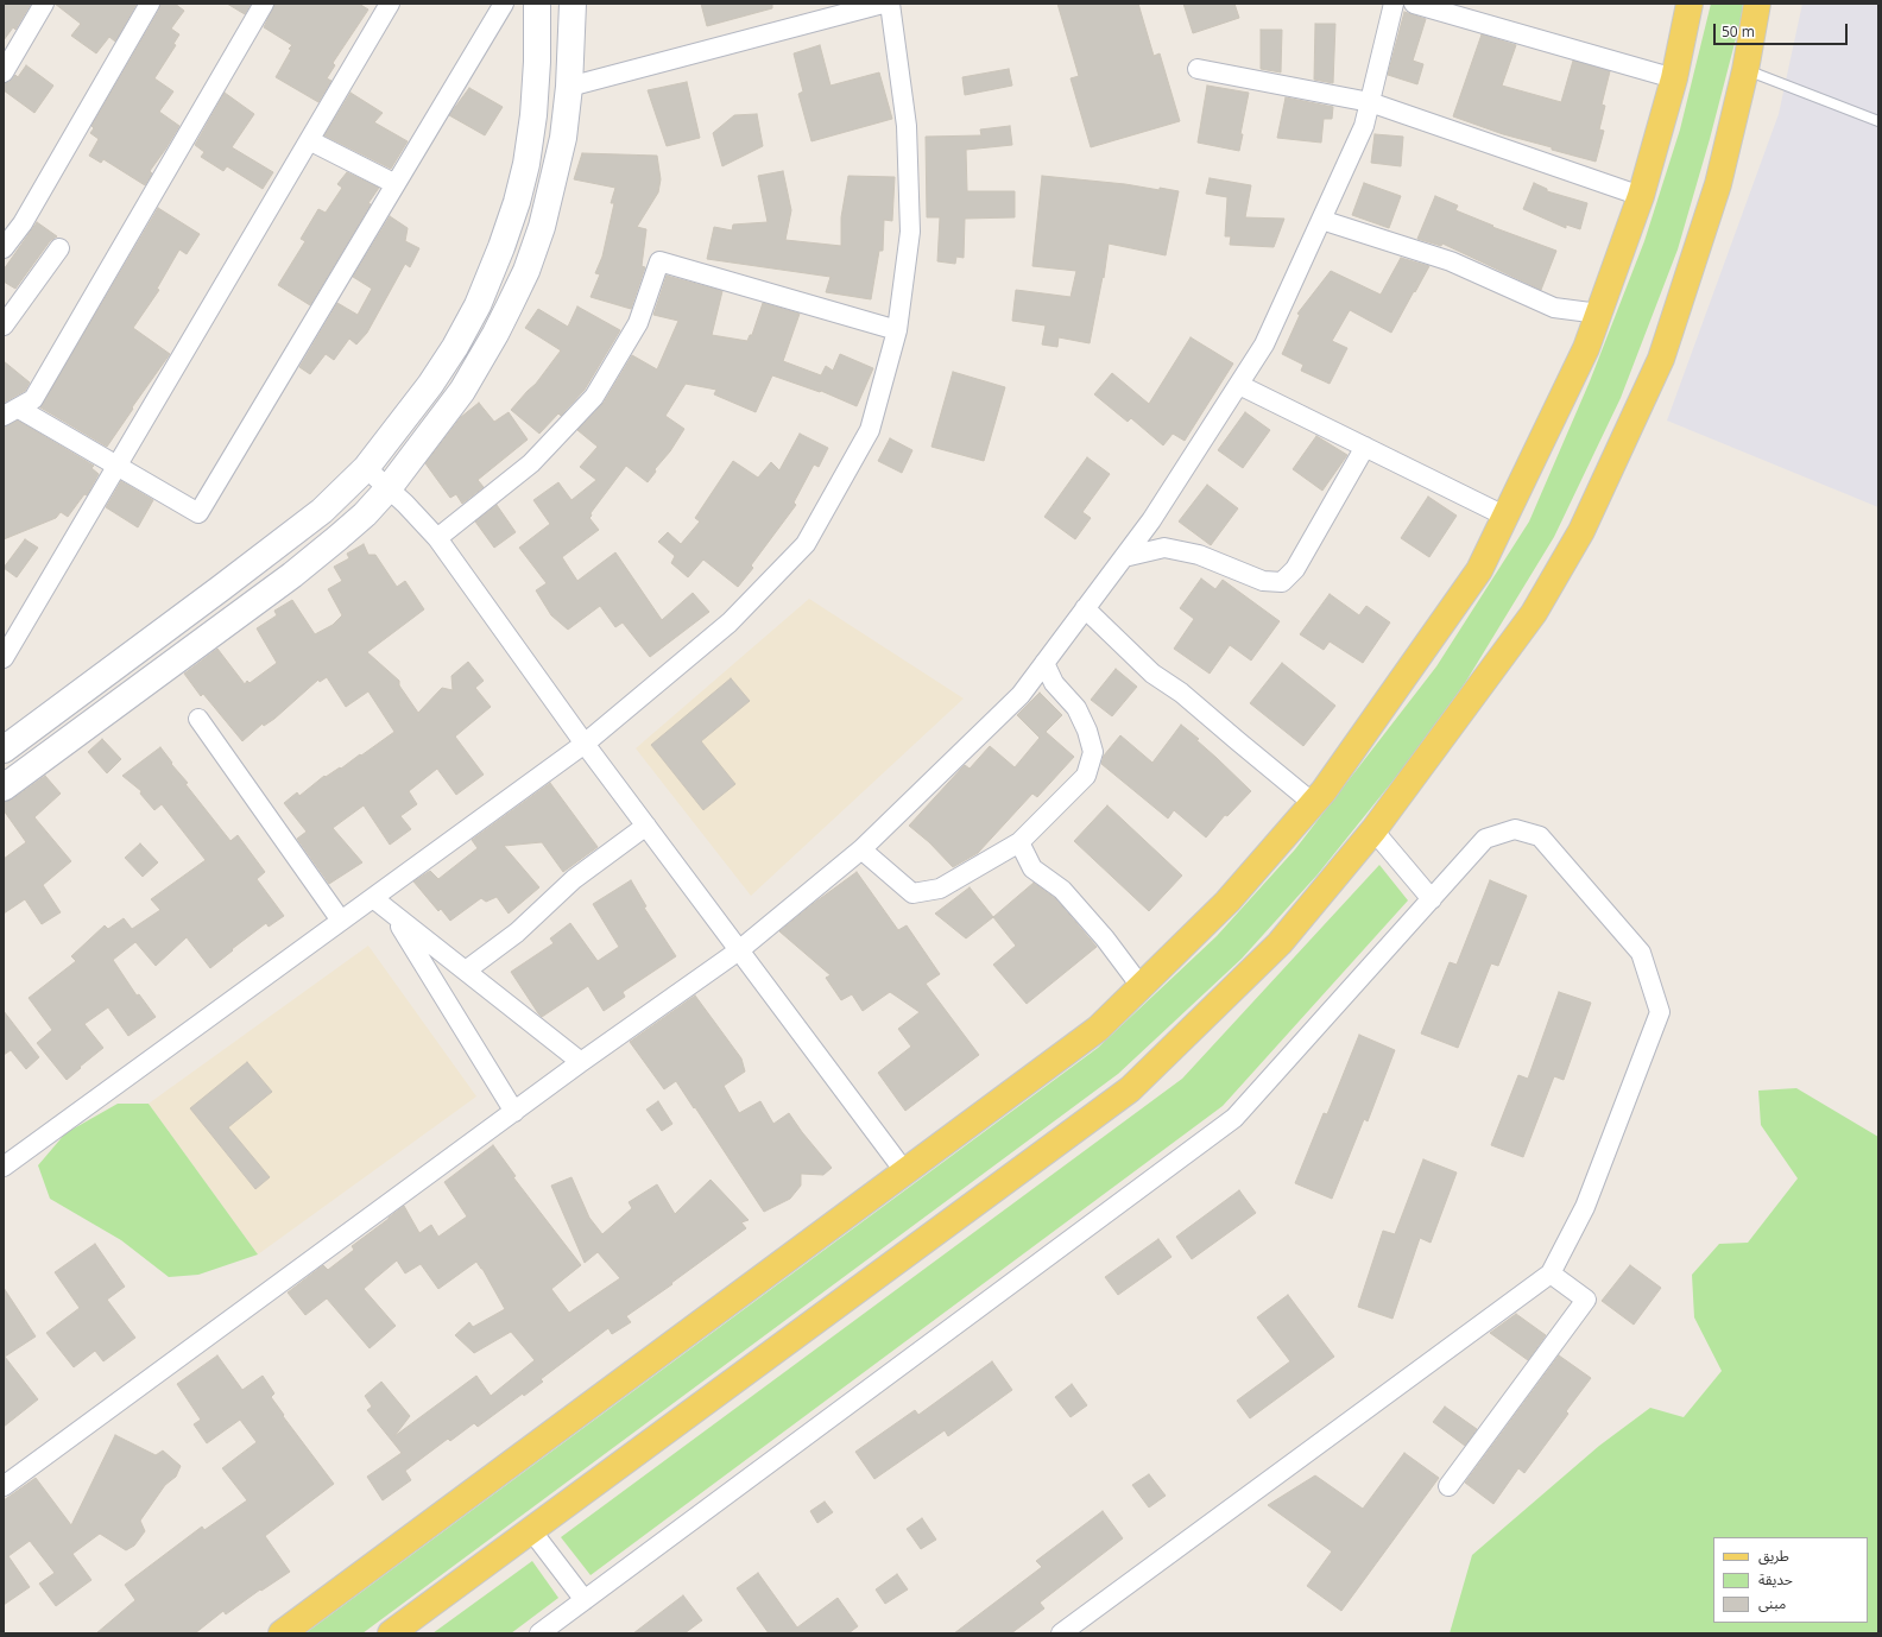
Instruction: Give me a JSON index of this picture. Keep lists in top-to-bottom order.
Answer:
{
  "legend": ["طريق", "حديقة", "مبنى"],
  "scale_bar": "50 m"
}
